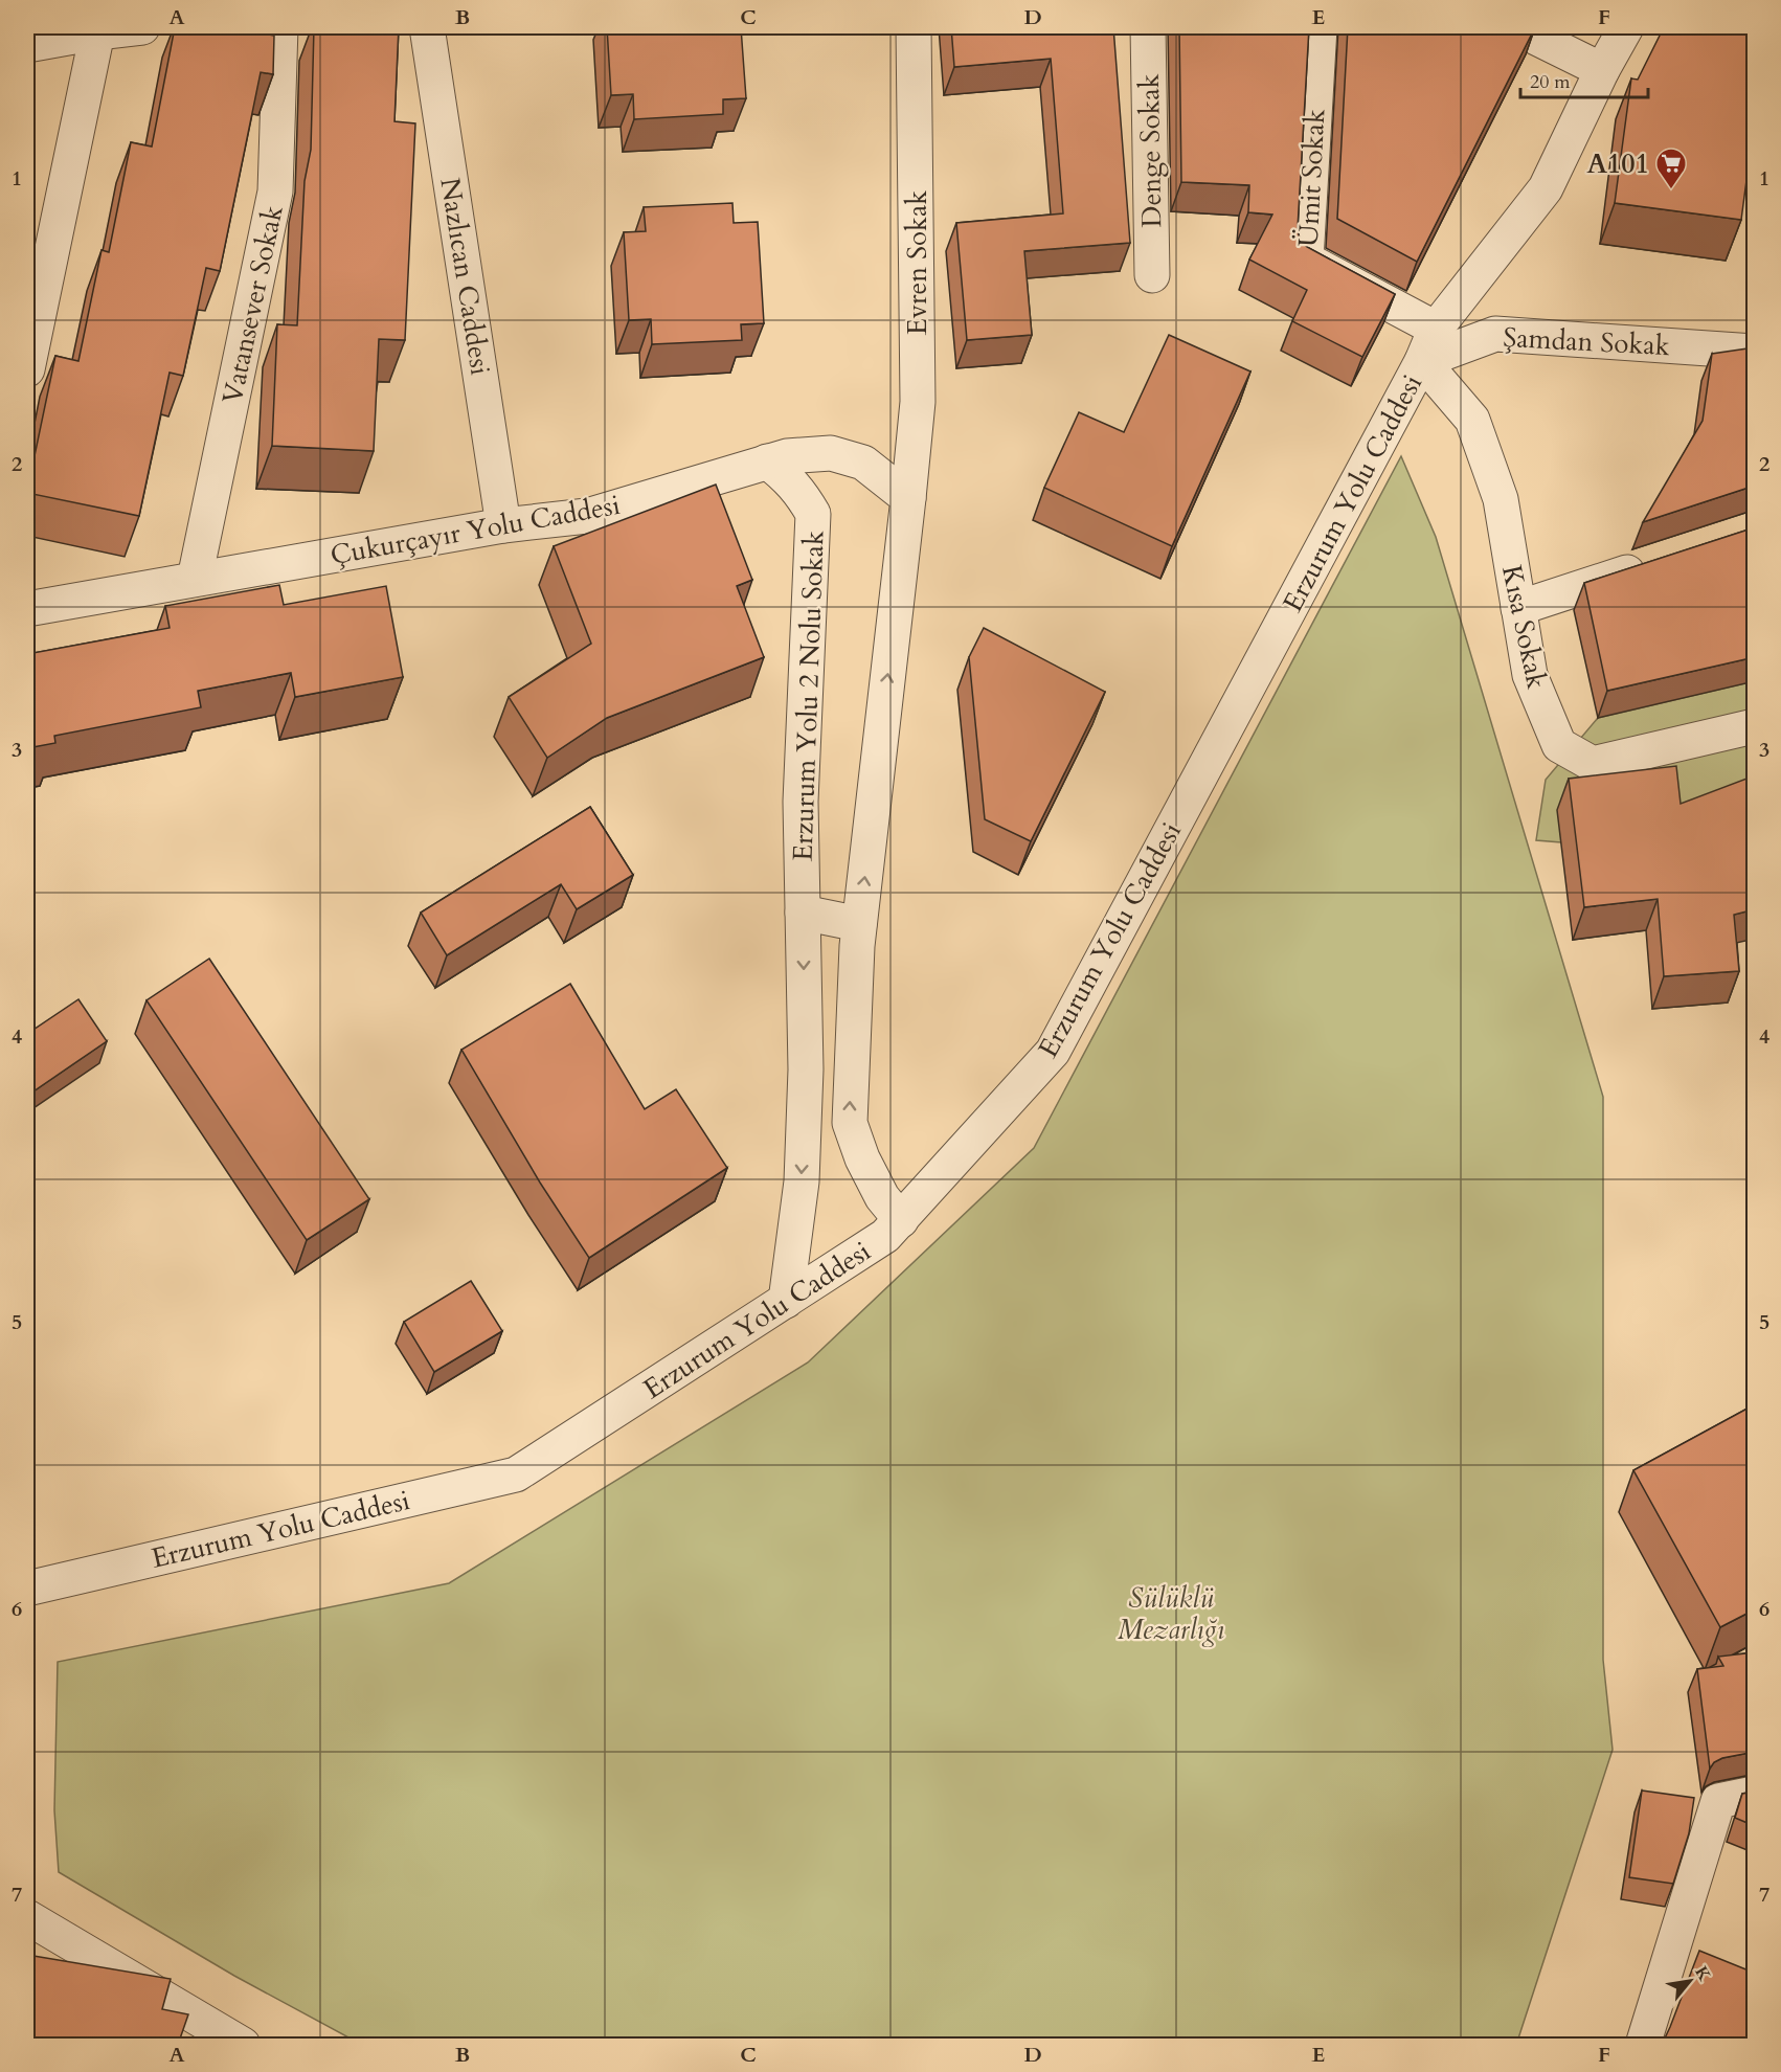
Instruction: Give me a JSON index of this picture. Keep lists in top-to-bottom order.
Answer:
{
  "streets": {
    "street": [
      "Denge Sokak",
      "Ümit Sokak",
      "Evren Sokak",
      "Nazlıcan Caddesi",
      "Vatansever Sokak",
      "Şamdan Sokak",
      "Erzurum Yolu Caddesi",
      "Çukurçayır Yolu Caddesi",
      "Kısa Sokak",
      "Erzurum Yolu 2 Nolu Sokak"
    ]
  },
  "crossings": [
    ["Ümit Sokak", "Erzurum Yolu Caddesi"],
    ["Evren Sokak", "Çukurçayır Yolu Caddesi"],
    ["Nazlıcan Caddesi", "Çukurçayır Yolu Caddesi"],
    ["Vatansever Sokak", "Çukurçayır Yolu Caddesi"],
    ["Şamdan Sokak", "Erzurum Yolu Caddesi"],
    ["Şamdan Sokak", "Kısa Sokak"],
    ["Erzurum Yolu Caddesi", "Kısa Sokak"],
    ["Erzurum Yolu Caddesi", "Erzurum Yolu 2 Nolu Sokak"],
    ["Çukurçayır Yolu Caddesi", "Erzurum Yolu 2 Nolu Sokak"]
  ],
  "parks": ["Sülüklü Mezarlığı"],
  "places": {
    "supermarket": ["A101"]
  },
  "scale_bar": "20 m",
  "north": "top right",
  "grid": {
    "columns": [
      "A",
      "B",
      "C",
      "D",
      "E",
      "F"
    ],
    "rows": [
      "1",
      "2",
      "3",
      "4",
      "5",
      "6",
      "7"
    ]
  }
}
